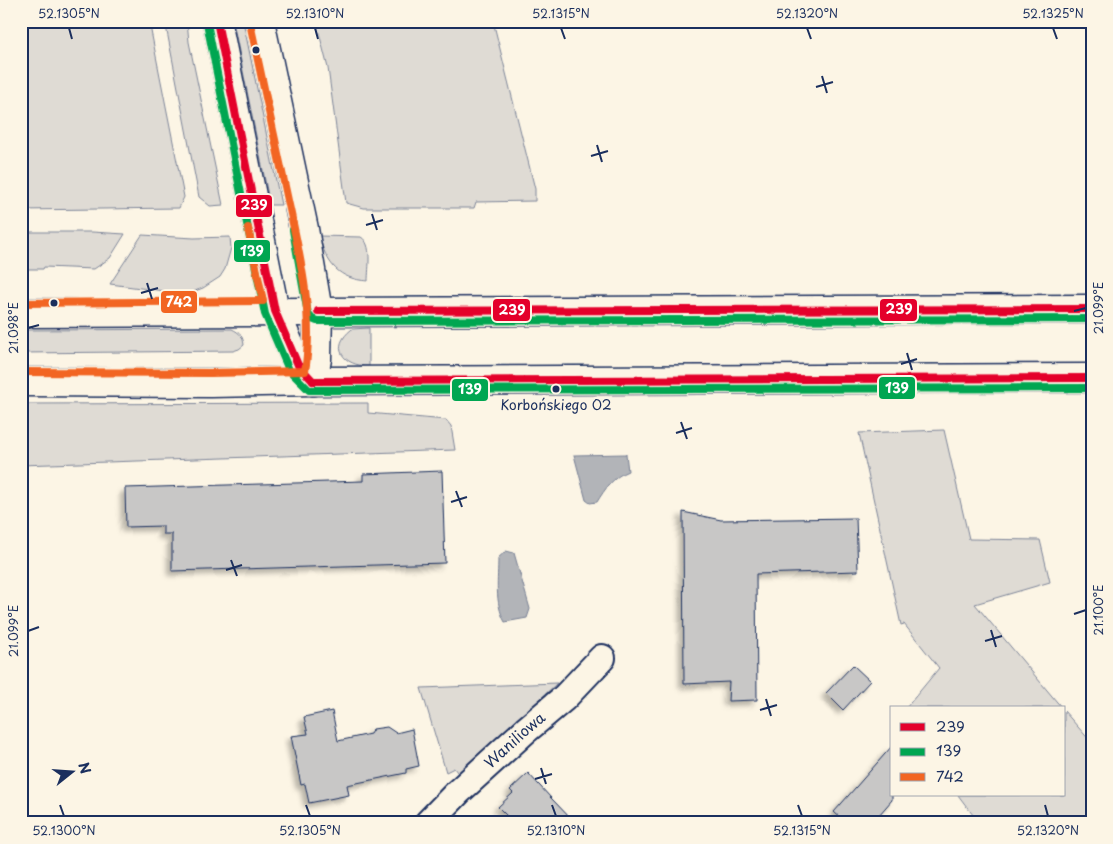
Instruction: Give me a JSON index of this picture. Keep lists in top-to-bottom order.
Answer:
{
  "streets": {
    "street": ["Waniliowa"]
  },
  "places": ["Korbońskiego 02"],
  "lines": ["transit line 239", "transit line 139", "transit line 742"],
  "legend": ["239", "139", "742"],
  "north": "right",
  "coordinates": [
    "52.1305°N",
    "52.1310°N",
    "52.1315°N",
    "52.1320°N",
    "52.1325°N",
    "21.099°E",
    "21.098°E",
    "21.100°E",
    "52.1300°N"
  ]
}
